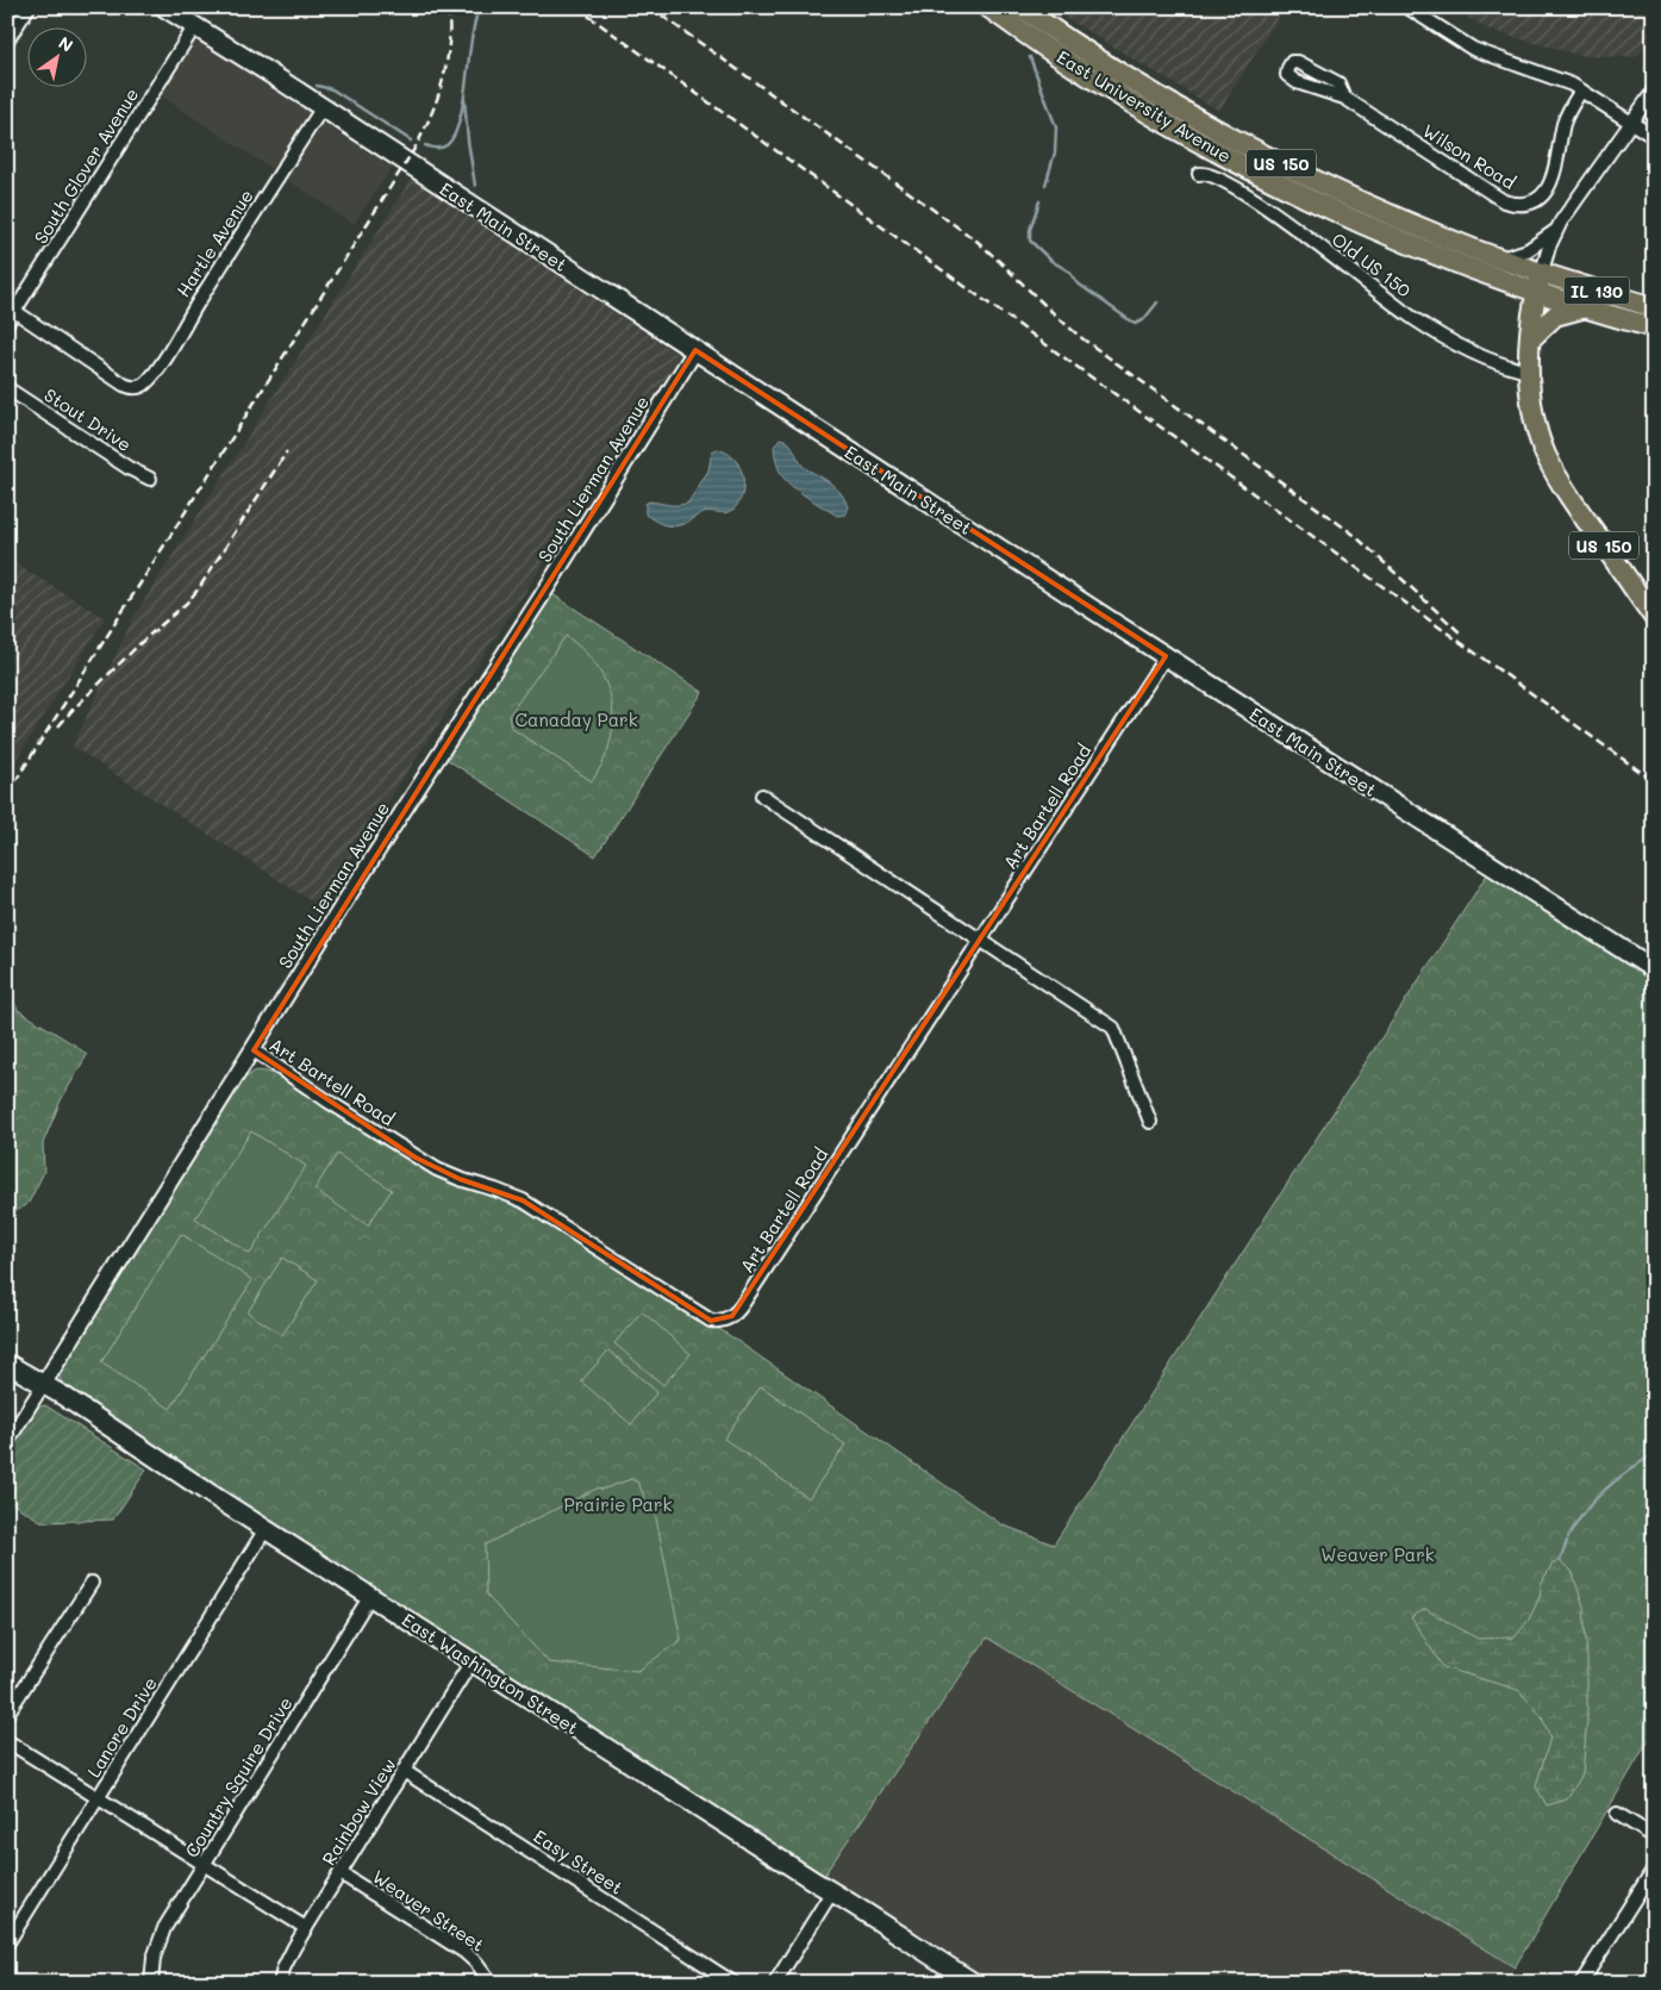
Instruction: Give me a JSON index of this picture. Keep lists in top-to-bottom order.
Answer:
{
  "streets": {
    "main road": [
      "East University Avenue",
      "US 150",
      "East Main Street",
      "IL 130",
      "East Washington Street"
    ],
    "street": [
      "Wilson Road",
      "South Glover Avenue",
      "Hartle Avenue",
      "Old US 150",
      "Stout Drive",
      "South Lierman Avenue",
      "Art Bartell Road",
      "Lanore Drive",
      "Country Squire Drive",
      "Rainbow View",
      "Easy Street",
      "Weaver Street"
    ]
  },
  "crossings": [
    ["East University Avenue", "US 150"],
    ["East University Avenue", "IL 130"],
    ["US 150", "Old US 150"],
    ["US 150", "IL 130"],
    ["South Glover Avenue", "East Main Street"],
    ["South Glover Avenue", "Hartle Avenue"],
    ["East Main Street", "Hartle Avenue"],
    ["East Main Street", "South Lierman Avenue"],
    ["East Main Street", "Art Bartell Road"],
    ["South Lierman Avenue", "Art Bartell Road"],
    ["South Lierman Avenue", "East Washington Street"],
    ["East Washington Street", "Lanore Drive"],
    ["East Washington Street", "Country Squire Drive"],
    ["East Washington Street", "Rainbow View"],
    ["Rainbow View", "Easy Street"],
    ["Rainbow View", "Weaver Street"]
  ],
  "parks": ["Canaday Park", "Prairie Park", "Weaver Park"],
  "north": "top right"
}
